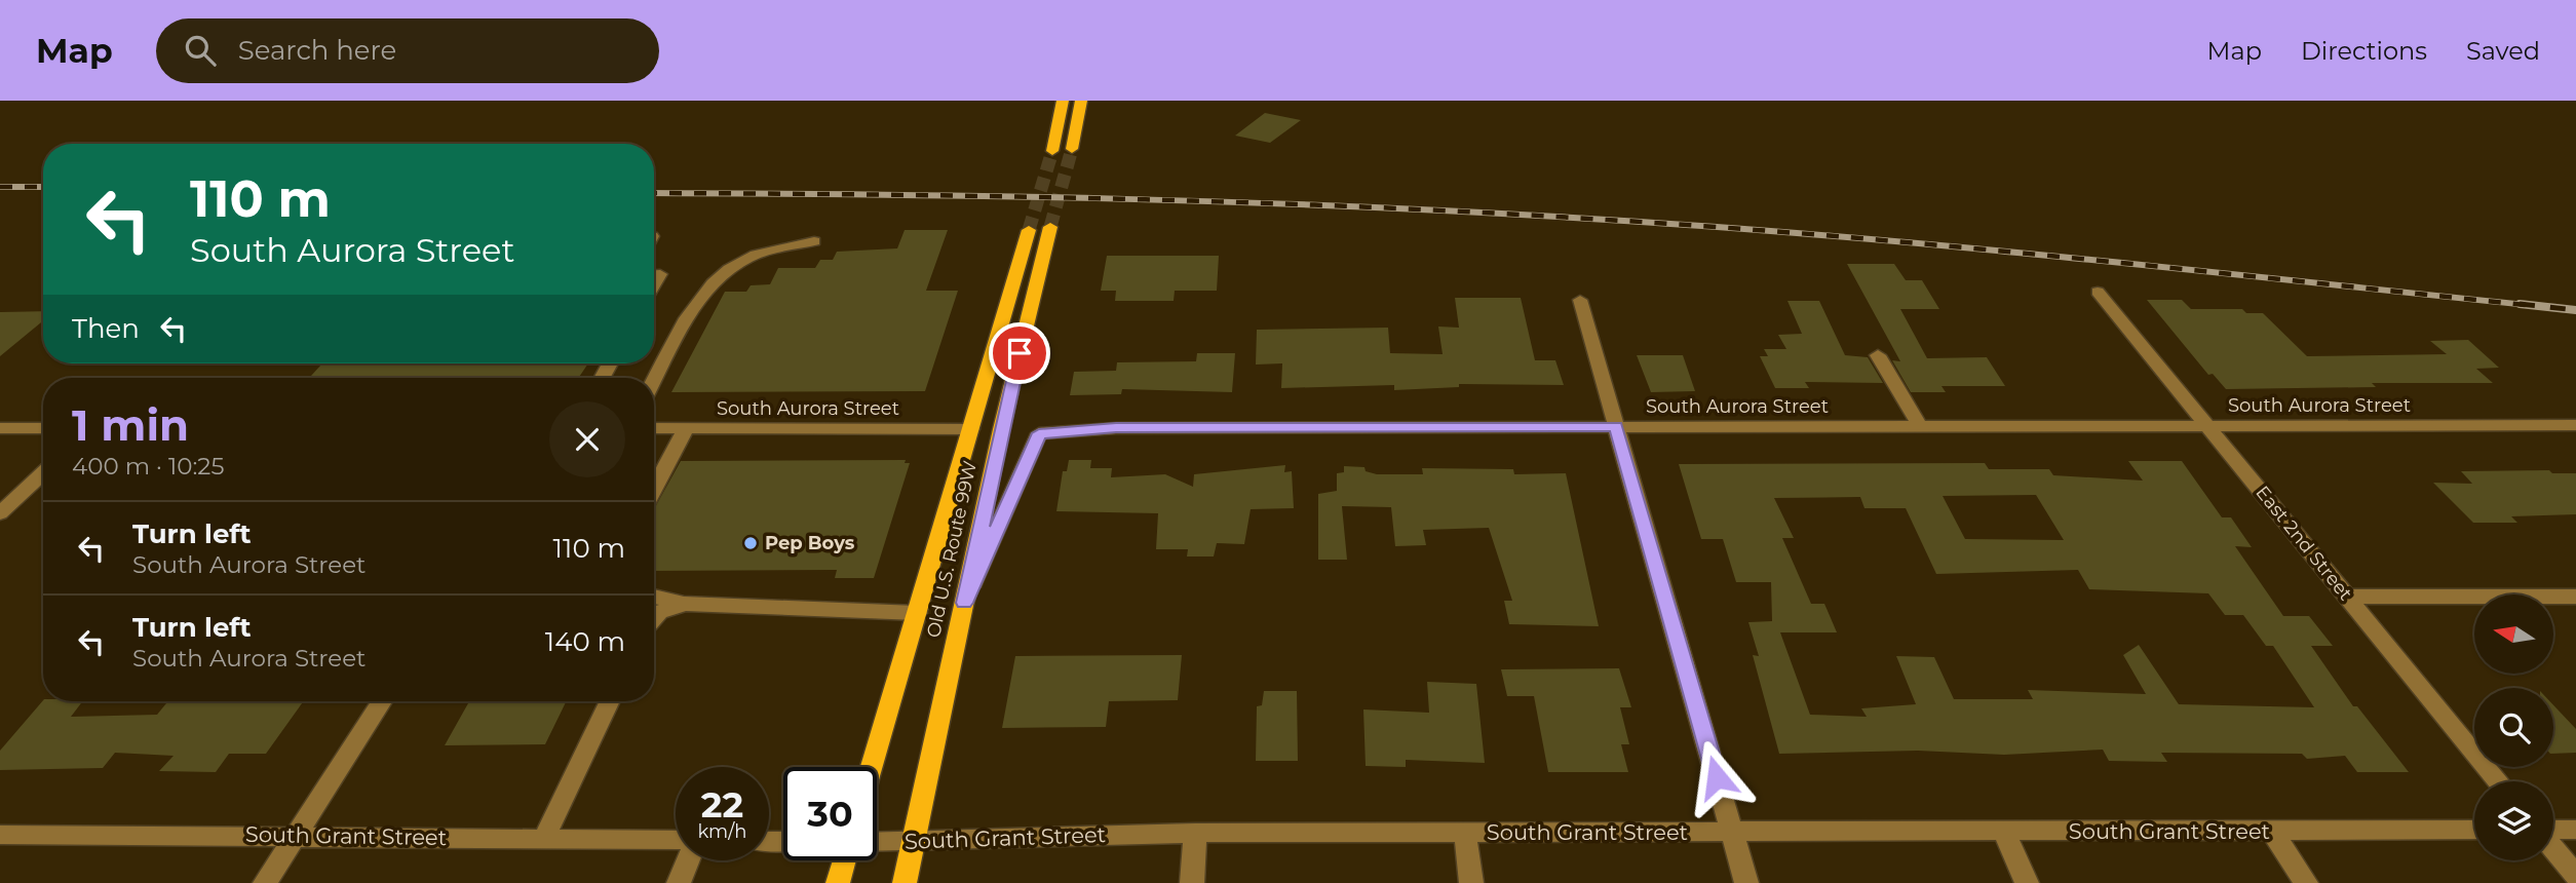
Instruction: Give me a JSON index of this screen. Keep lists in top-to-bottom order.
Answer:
{
  "streets": {
    "main road": ["Old U.S. Route 99W"],
    "street": ["South Aurora Street", "East 2nd Street", "South Grant Street"]
  },
  "crossings": [
    ["South Aurora Street", "East 2nd Street"],
    ["South Aurora Street", "Old U.S. Route 99W"],
    ["Old U.S. Route 99W", "South Grant Street"]
  ],
  "places": ["Pep Boys"],
  "north": "left",
  "page": {
    "header": "Map",
    "search": "Search here",
    "nav": ["Map", "Directions", "Saved"],
    "turn": ["110 m", "South Aurora Street"],
    "then": "Then",
    "heading": ["1 min", "400 m · 10:25"],
    "list": [
      {
        "name": "Turn left",
        "note": "South Aurora Street",
        "value": "110 m"
      },
      {
        "name": "Turn left",
        "note": "South Aurora Street",
        "value": "140 m"
      }
    ],
    "speed": "22 km/h",
    "limit": "30"
  }
}
